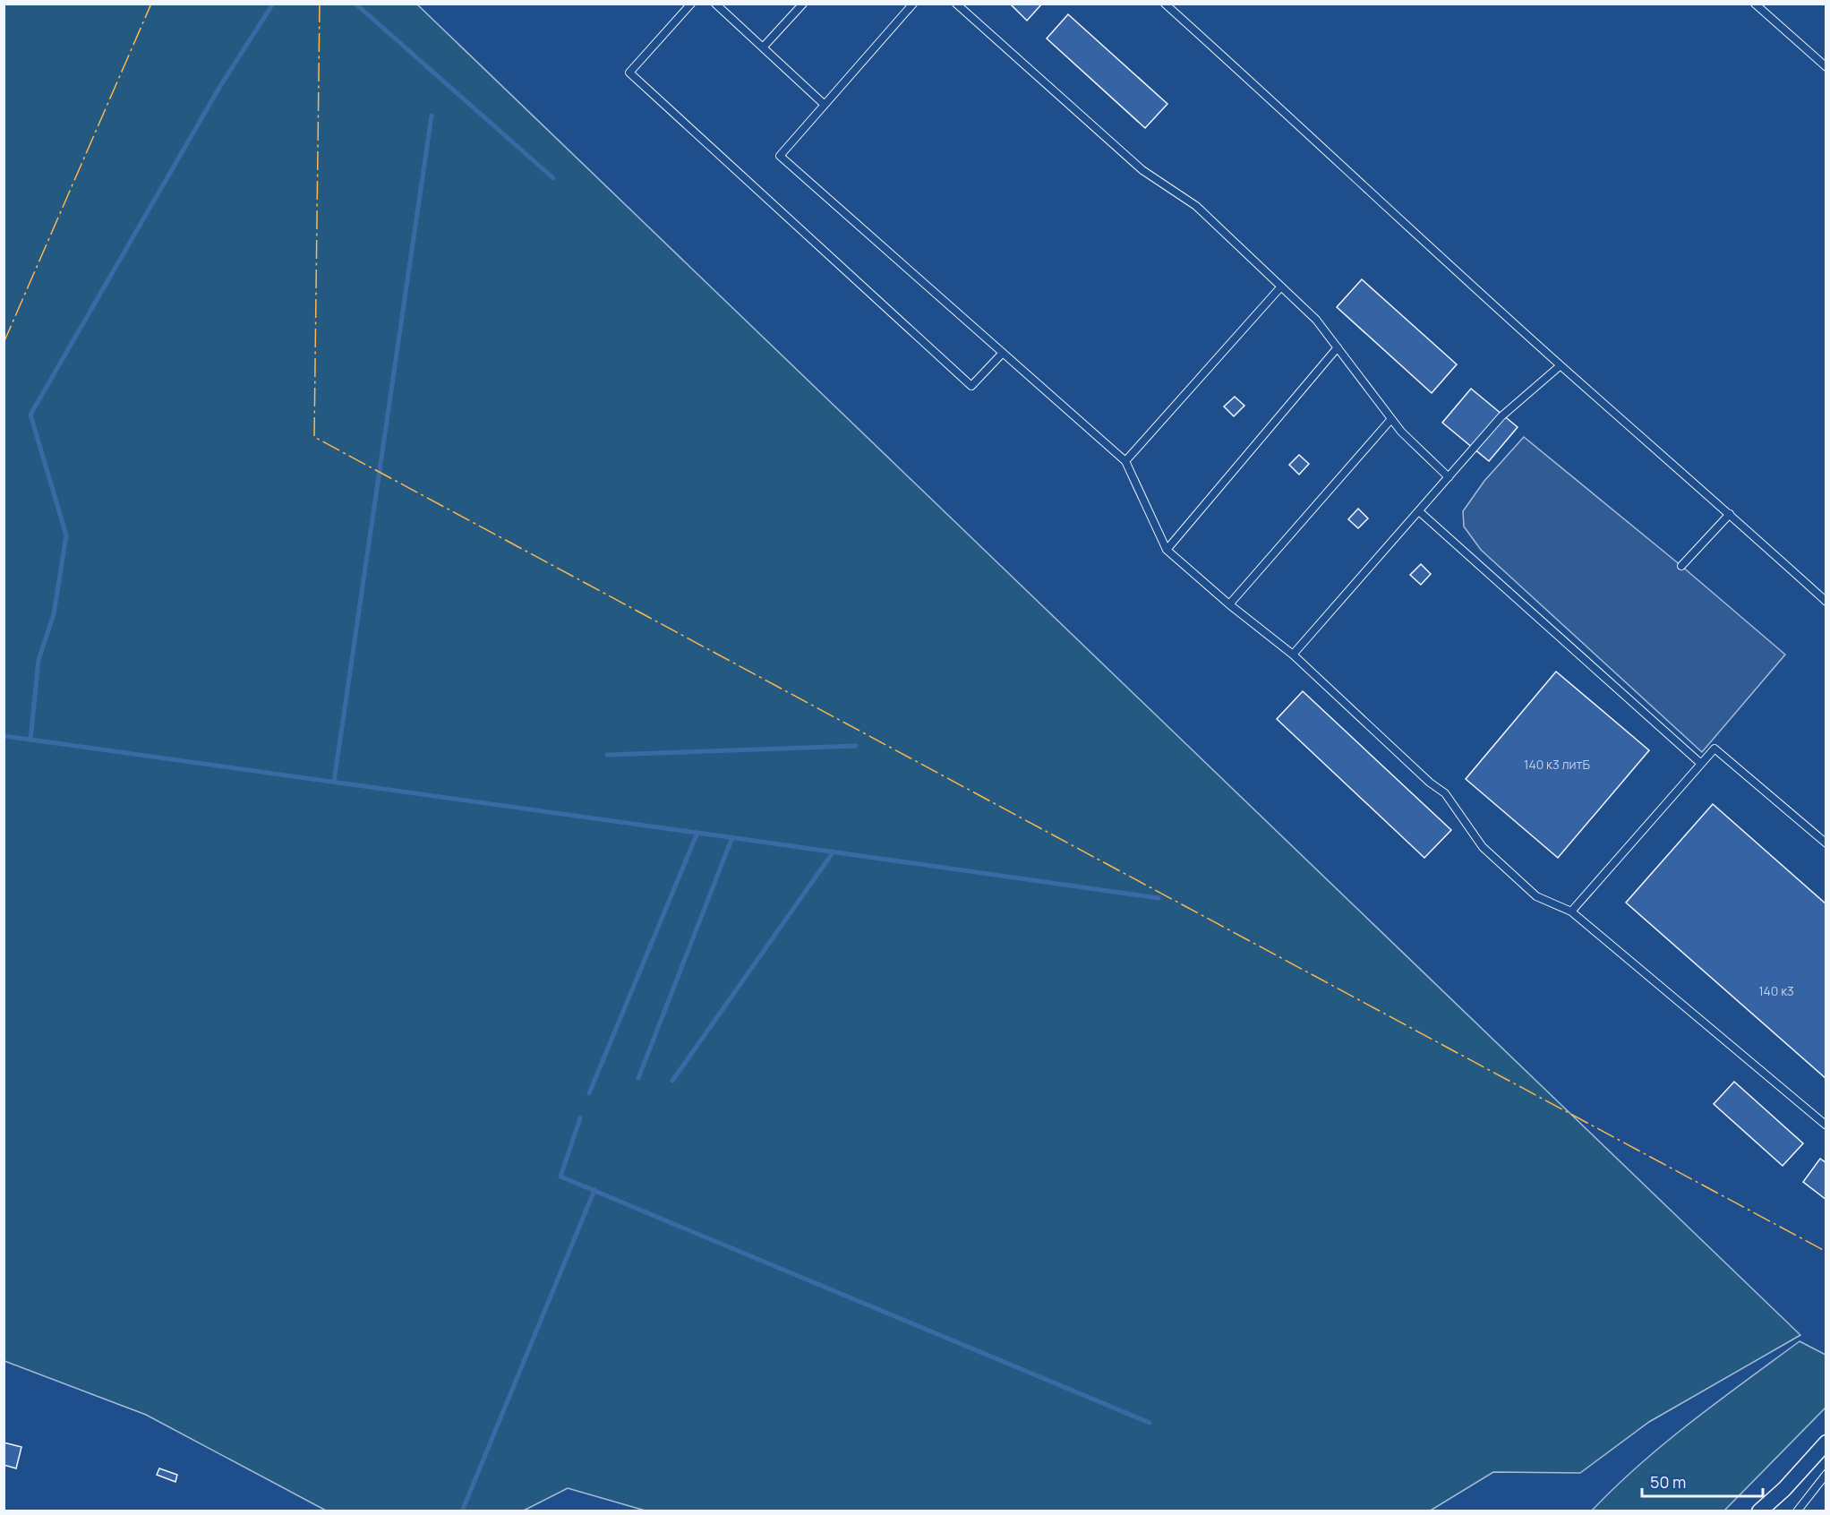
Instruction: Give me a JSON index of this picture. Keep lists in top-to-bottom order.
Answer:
{
  "house_numbers": ["140 к3 литБ", "140 к3"],
  "scale_bar": "50 m"
}
